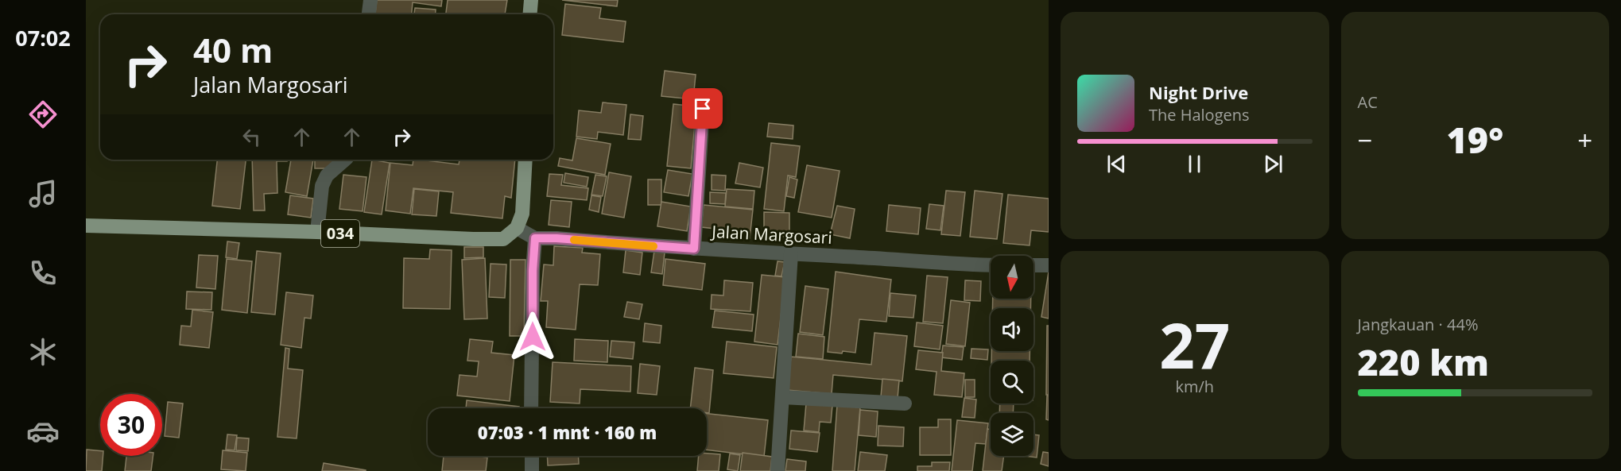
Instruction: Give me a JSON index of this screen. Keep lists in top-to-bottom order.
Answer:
{
  "streets": {
    "main road": ["034"],
    "street": ["Jalan Margosari"]
  },
  "crossings": [
    ["034", "Jalan Margosari"]
  ],
  "north": "bottom",
  "page": {
    "tabs": "07:02",
    "tile": [
      "AC",
      ["27", "km/h"],
      ["Jangkauan · 44%", "220 km"]
    ],
    "turn": ["40 m", "Jalan Margosari"],
    "song": ["Night Drive", "The Halogens"],
    "heat": ["−", "19°", "+"],
    "limit": "30",
    "trip": "07:03 · 1 mnt · 160 m"
  }
}
